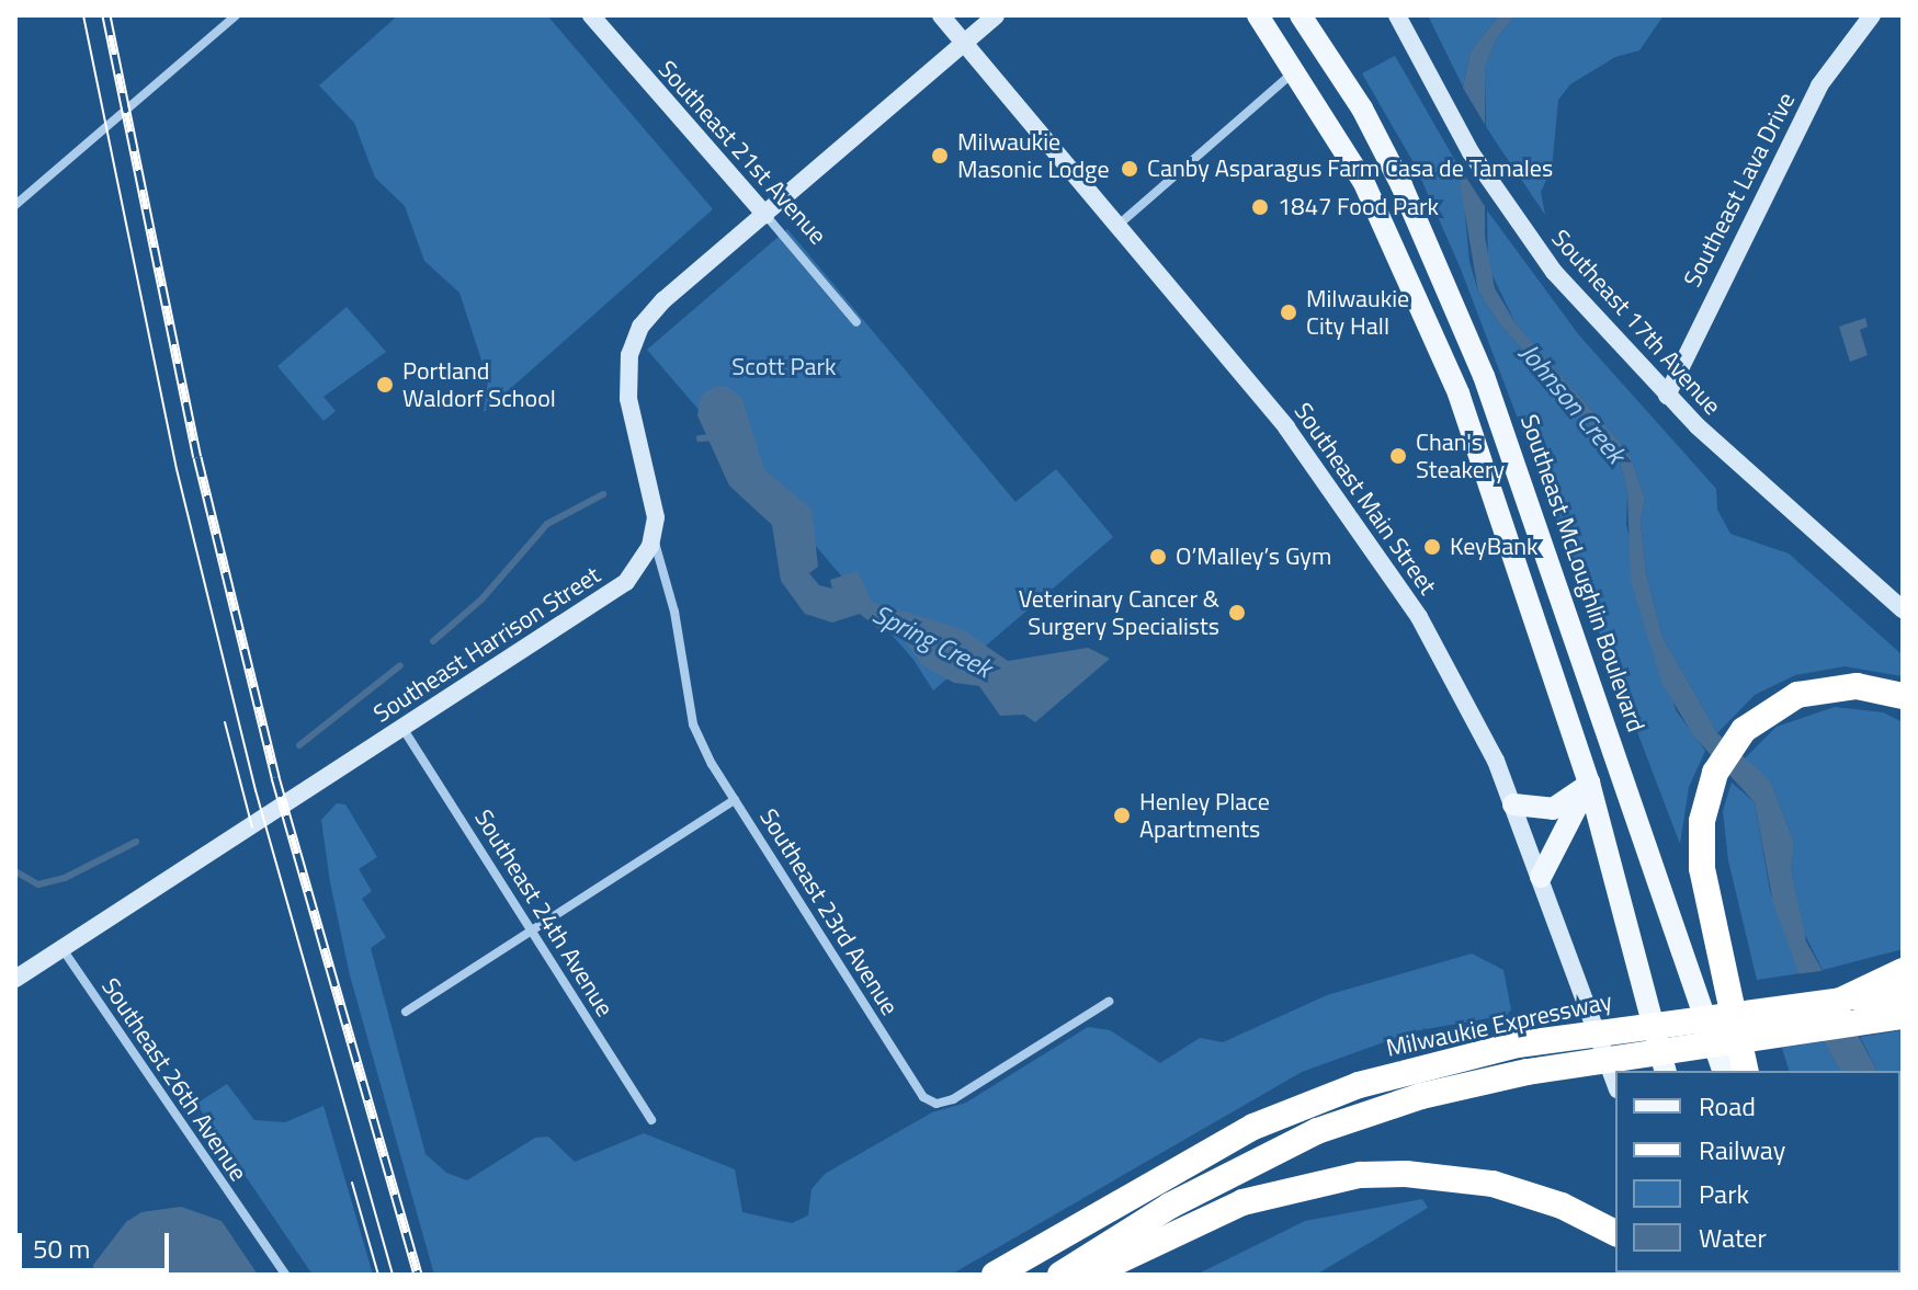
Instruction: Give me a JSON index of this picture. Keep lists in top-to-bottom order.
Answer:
{
  "streets": {
    "highway": ["Milwaukie Expressway"],
    "main road": [
      "Southeast 21st Avenue",
      "Southeast Lava Drive",
      "Southeast 17th Avenue",
      "Southeast Main Street",
      "Southeast McLoughlin Boulevard",
      "Southeast Harrison Street"
    ],
    "street": ["Southeast 23rd Avenue", "Southeast 24th Avenue", "Southeast 26th Avenue"]
  },
  "crossings": [
    ["Southeast Lava Drive", "Southeast 17th Avenue"],
    ["Southeast Harrison Street", "Southeast 23rd Avenue"],
    ["Southeast Harrison Street", "Southeast 24th Avenue"],
    ["Southeast Harrison Street", "Southeast 26th Avenue"]
  ],
  "water": ["Johnson Creek", "Spring Creek"],
  "parks": ["Scott Park"],
  "places": [
    "Milwaukie Masonic Lodge",
    "Canby Asparagus Farm Casa de Tamales",
    "1847 Food Park",
    "Milwaukie City Hall",
    "Portland Waldorf School",
    "Chan's Steakery",
    "KeyBank",
    "O’Malley’s Gym",
    "Veterinary Cancer & Surgery Specialists",
    "Henley Place Apartments"
  ],
  "legend": [
    "Road",
    "Railway",
    "Park",
    "Water"
  ],
  "scale_bar": "50 m"
}
